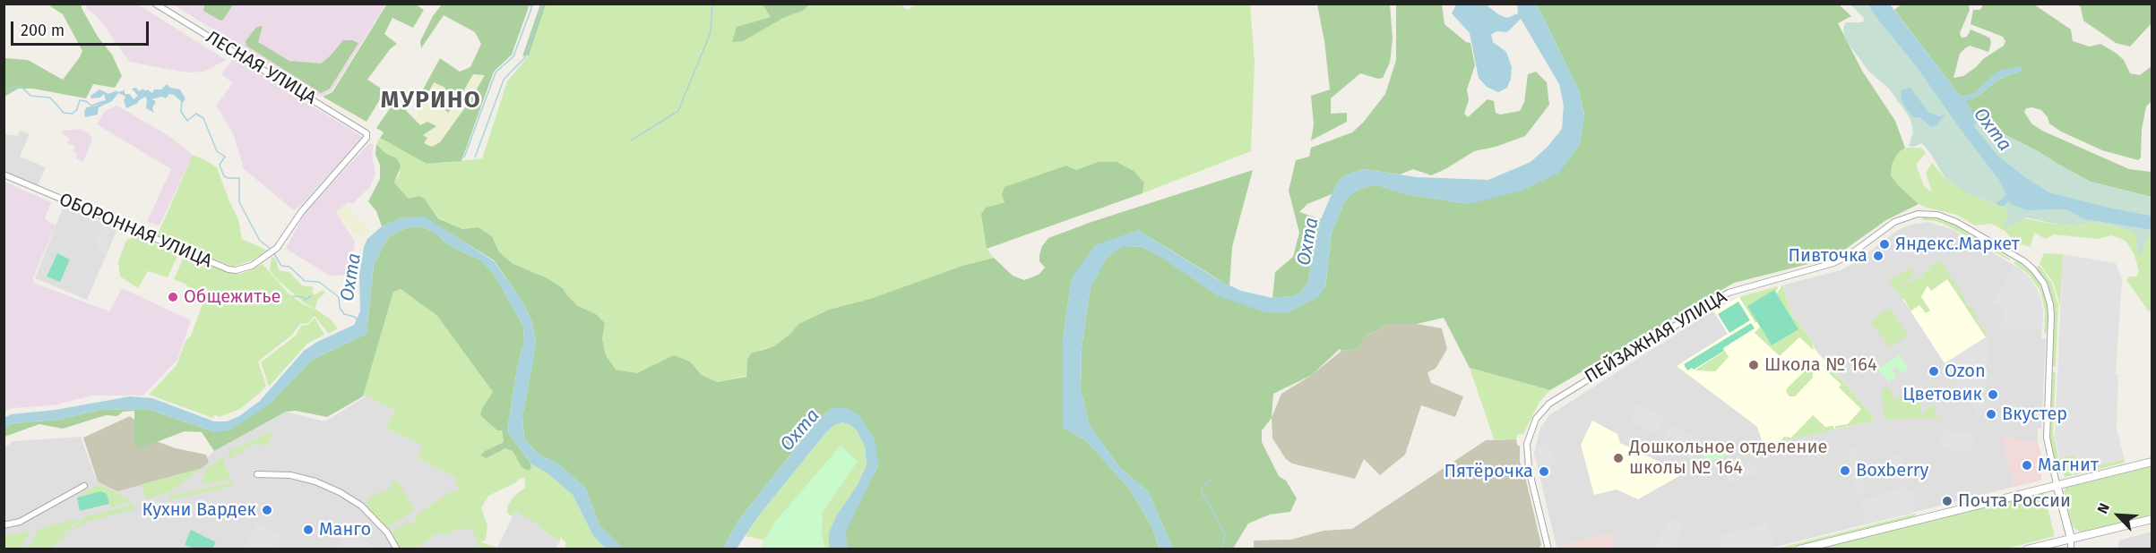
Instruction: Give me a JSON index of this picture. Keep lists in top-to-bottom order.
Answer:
{
  "streets": {
    "street": ["ЛЕСНАЯ УЛИЦА", "ОБОРОННАЯ УЛИЦА", "ПЕЙЗАЖНАЯ УЛИЦА"]
  },
  "crossings": [
    ["ЛЕСНАЯ УЛИЦА", "ОБОРОННАЯ УЛИЦА"]
  ],
  "districts": ["МУРИНО"],
  "water": ["Охта"],
  "places": [
    "Яндекс.Маркет",
    "Пивточка",
    "Общежитье",
    "Школа № 164",
    "Ozon",
    "Цветовик",
    "Вкустер",
    "Дошкольное отделение школы № 164",
    "Магнит",
    "Boxberry",
    "Пятёрочка",
    "Почта России",
    "Кухни Вардек",
    "Манго"
  ],
  "scale_bar": "200 m",
  "north": "top left"
}
